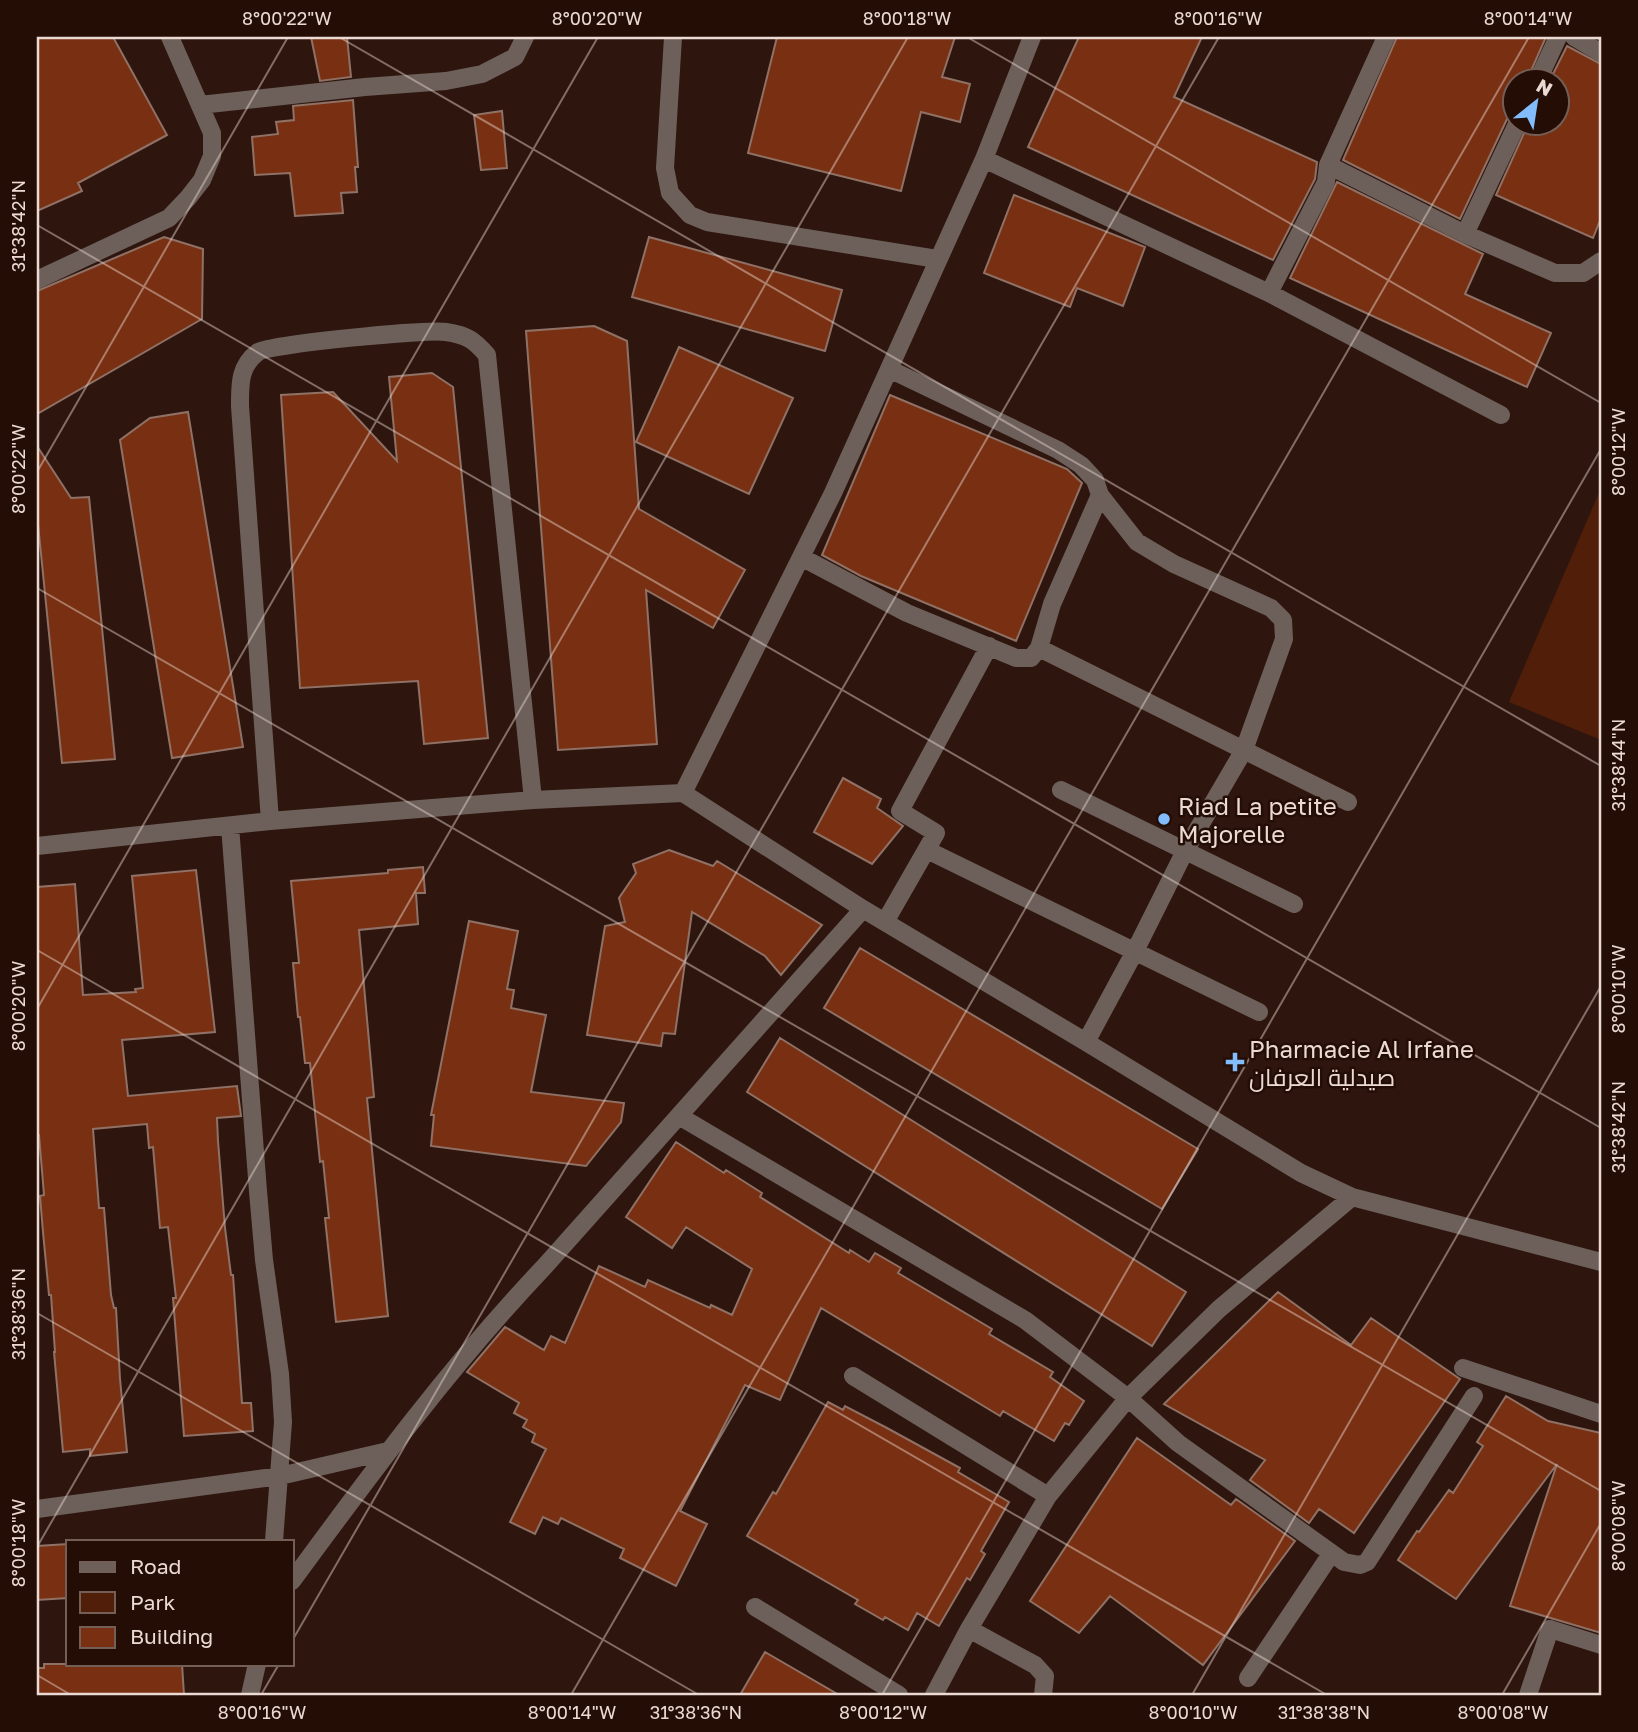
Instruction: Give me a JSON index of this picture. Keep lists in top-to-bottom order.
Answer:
{
  "places": {
    "other": ["Riad La petite Majorelle"],
    "health": ["Pharmacie Al Irfane صيدلية العرفان"]
  },
  "legend": ["Road", "Park", "Building"],
  "north": "top right",
  "coordinates": [
    "8°00'22\"W",
    "8°00'20\"W",
    "8°00'18\"W",
    "8°00'16\"W",
    "8°00'14\"W",
    "31°38'42\"N",
    "8°00'12\"W",
    "31°38'44\"N",
    "8°00'10\"W",
    "31°38'36\"N",
    "8°00'08\"W",
    "31°38'38\"N"
  ]
}
